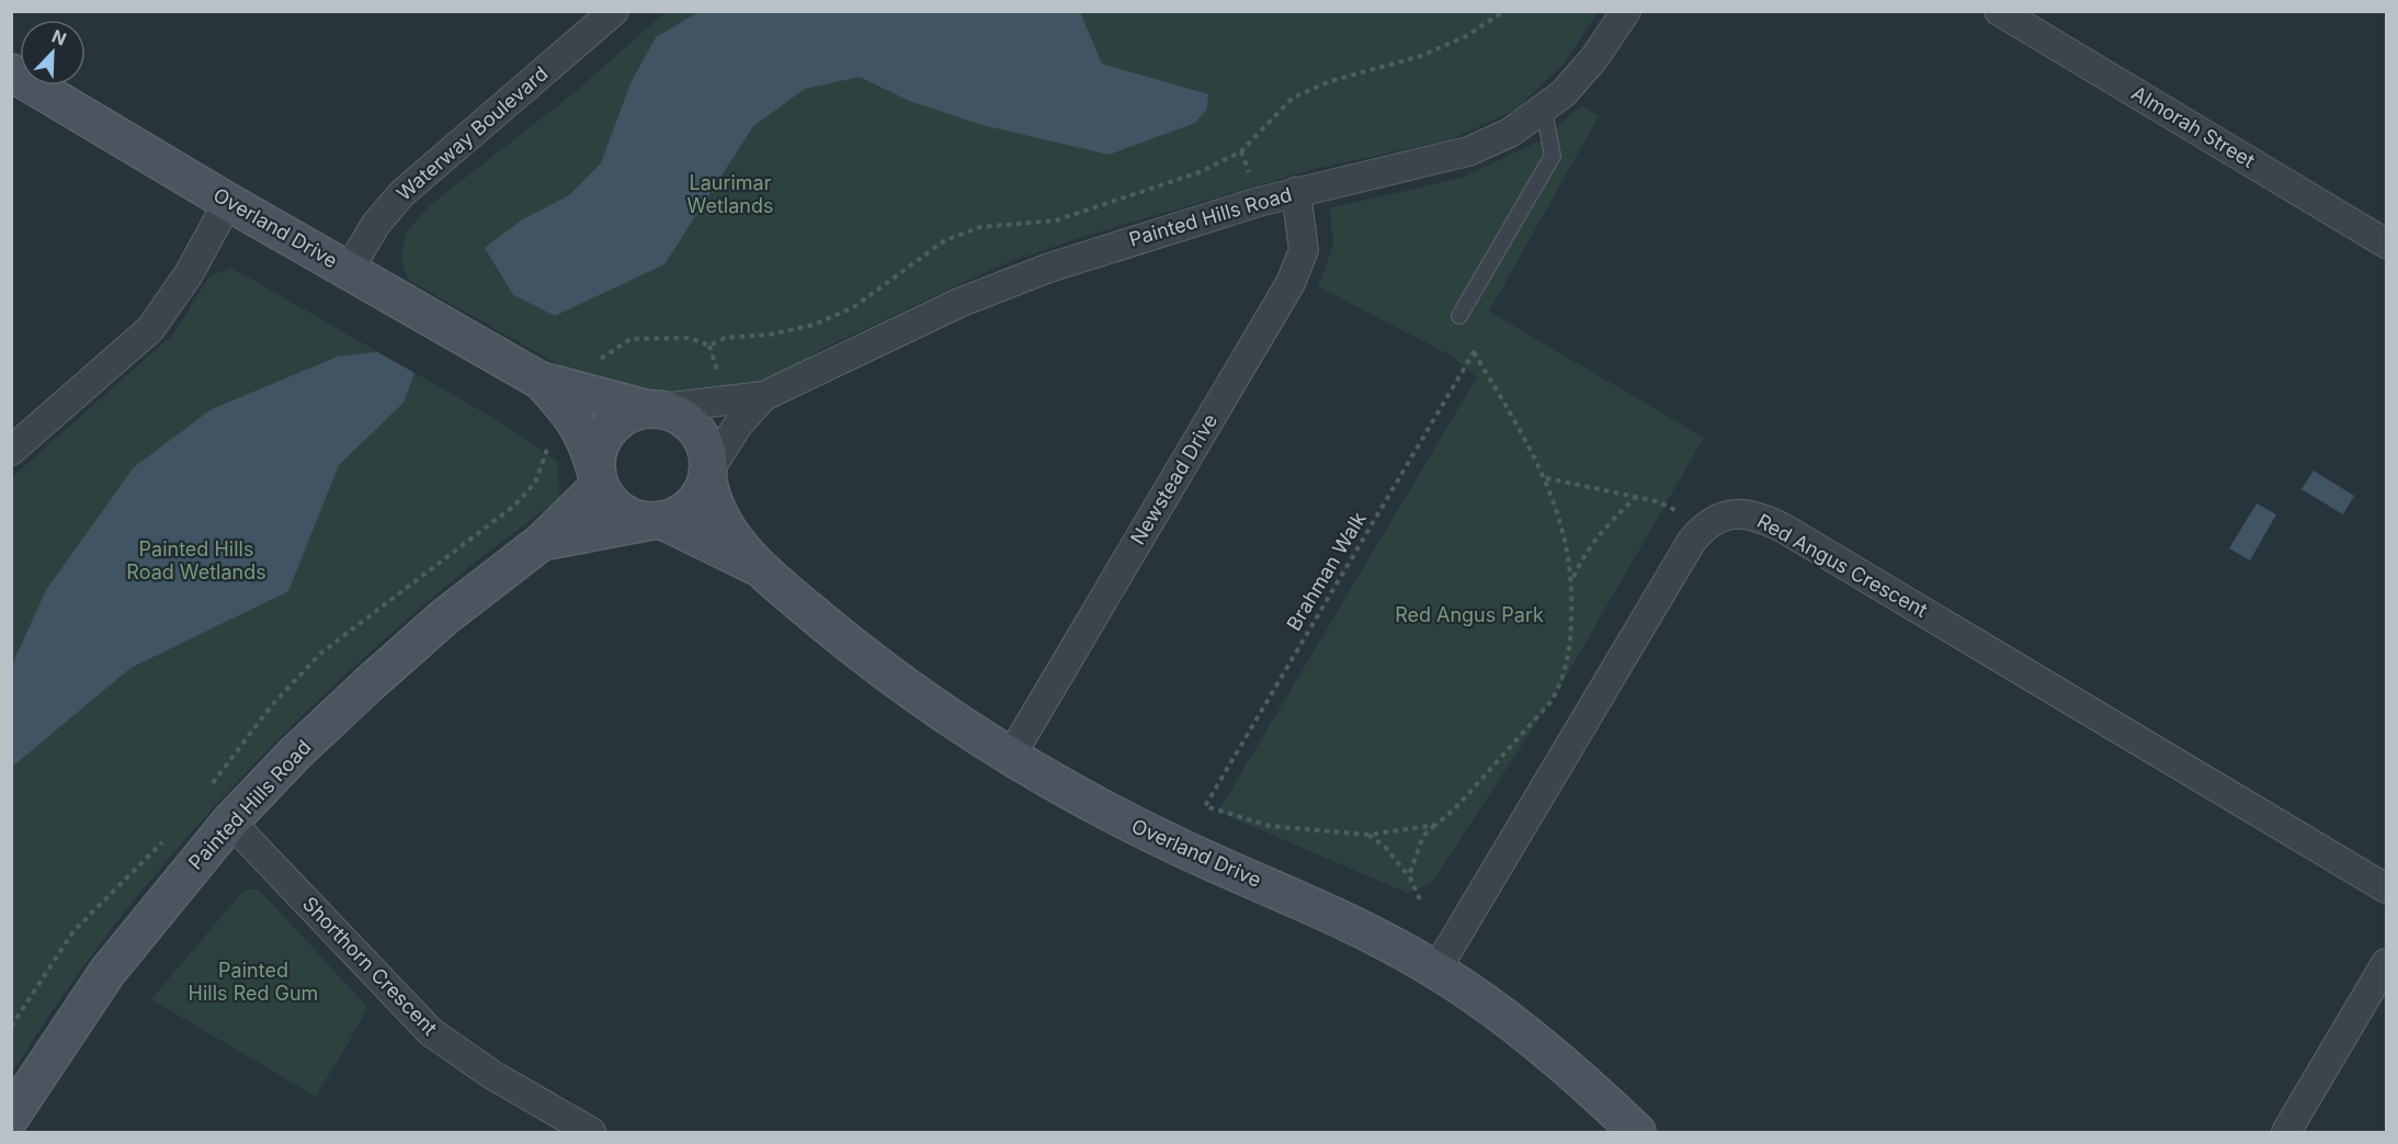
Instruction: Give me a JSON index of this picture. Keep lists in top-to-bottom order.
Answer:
{
  "streets": {
    "street": [
      "Almorah Street",
      "Waterway Boulevard",
      "Painted Hills Road",
      "Overland Drive",
      "Newstead Drive",
      "Red Angus Crescent",
      "Shorthorn Crescent"
    ],
    "path": ["Brahman Walk"]
  },
  "crossings": [
    ["Waterway Boulevard", "Overland Drive"],
    ["Painted Hills Road", "Overland Drive"],
    ["Painted Hills Road", "Newstead Drive"],
    ["Painted Hills Road", "Shorthorn Crescent"],
    ["Overland Drive", "Newstead Drive"]
  ],
  "parks": [
    "Laurimar Wetlands",
    "Painted Hills Road Wetlands",
    "Red Angus Park",
    "Painted Hills Red Gum"
  ],
  "north": "top right"
}
